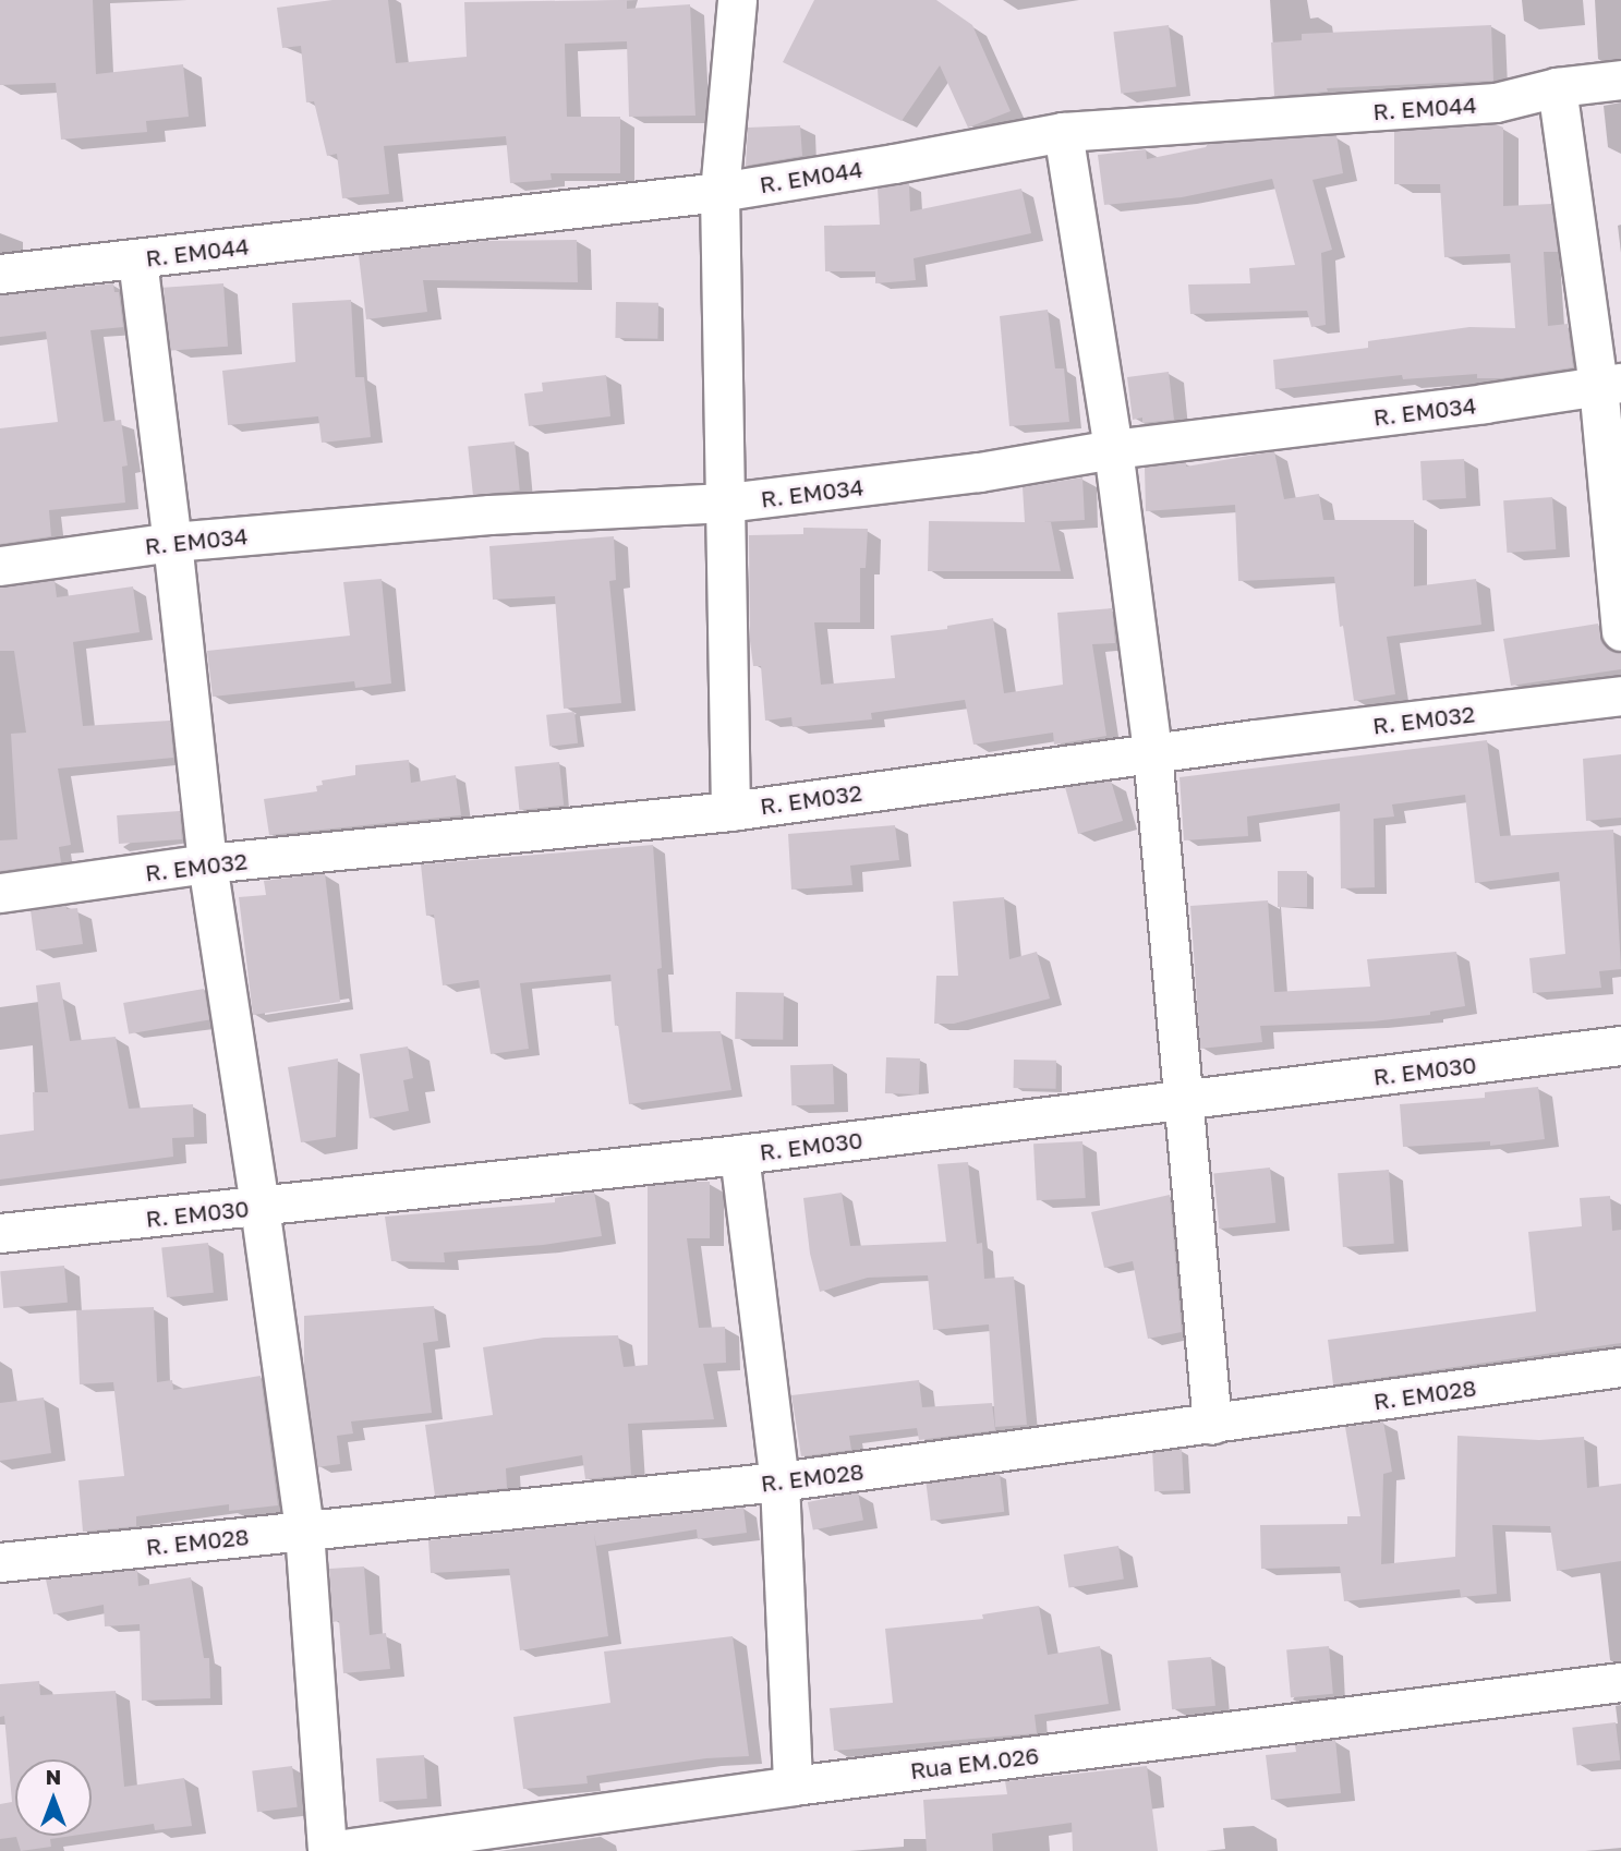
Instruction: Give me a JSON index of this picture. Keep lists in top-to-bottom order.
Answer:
{
  "streets": {
    "street": [
      "R. EM044",
      "R. EM034",
      "R. EM032",
      "R. EM030",
      "R. EM028",
      "Rua EM.026"
    ]
  },
  "north": "top"
}
